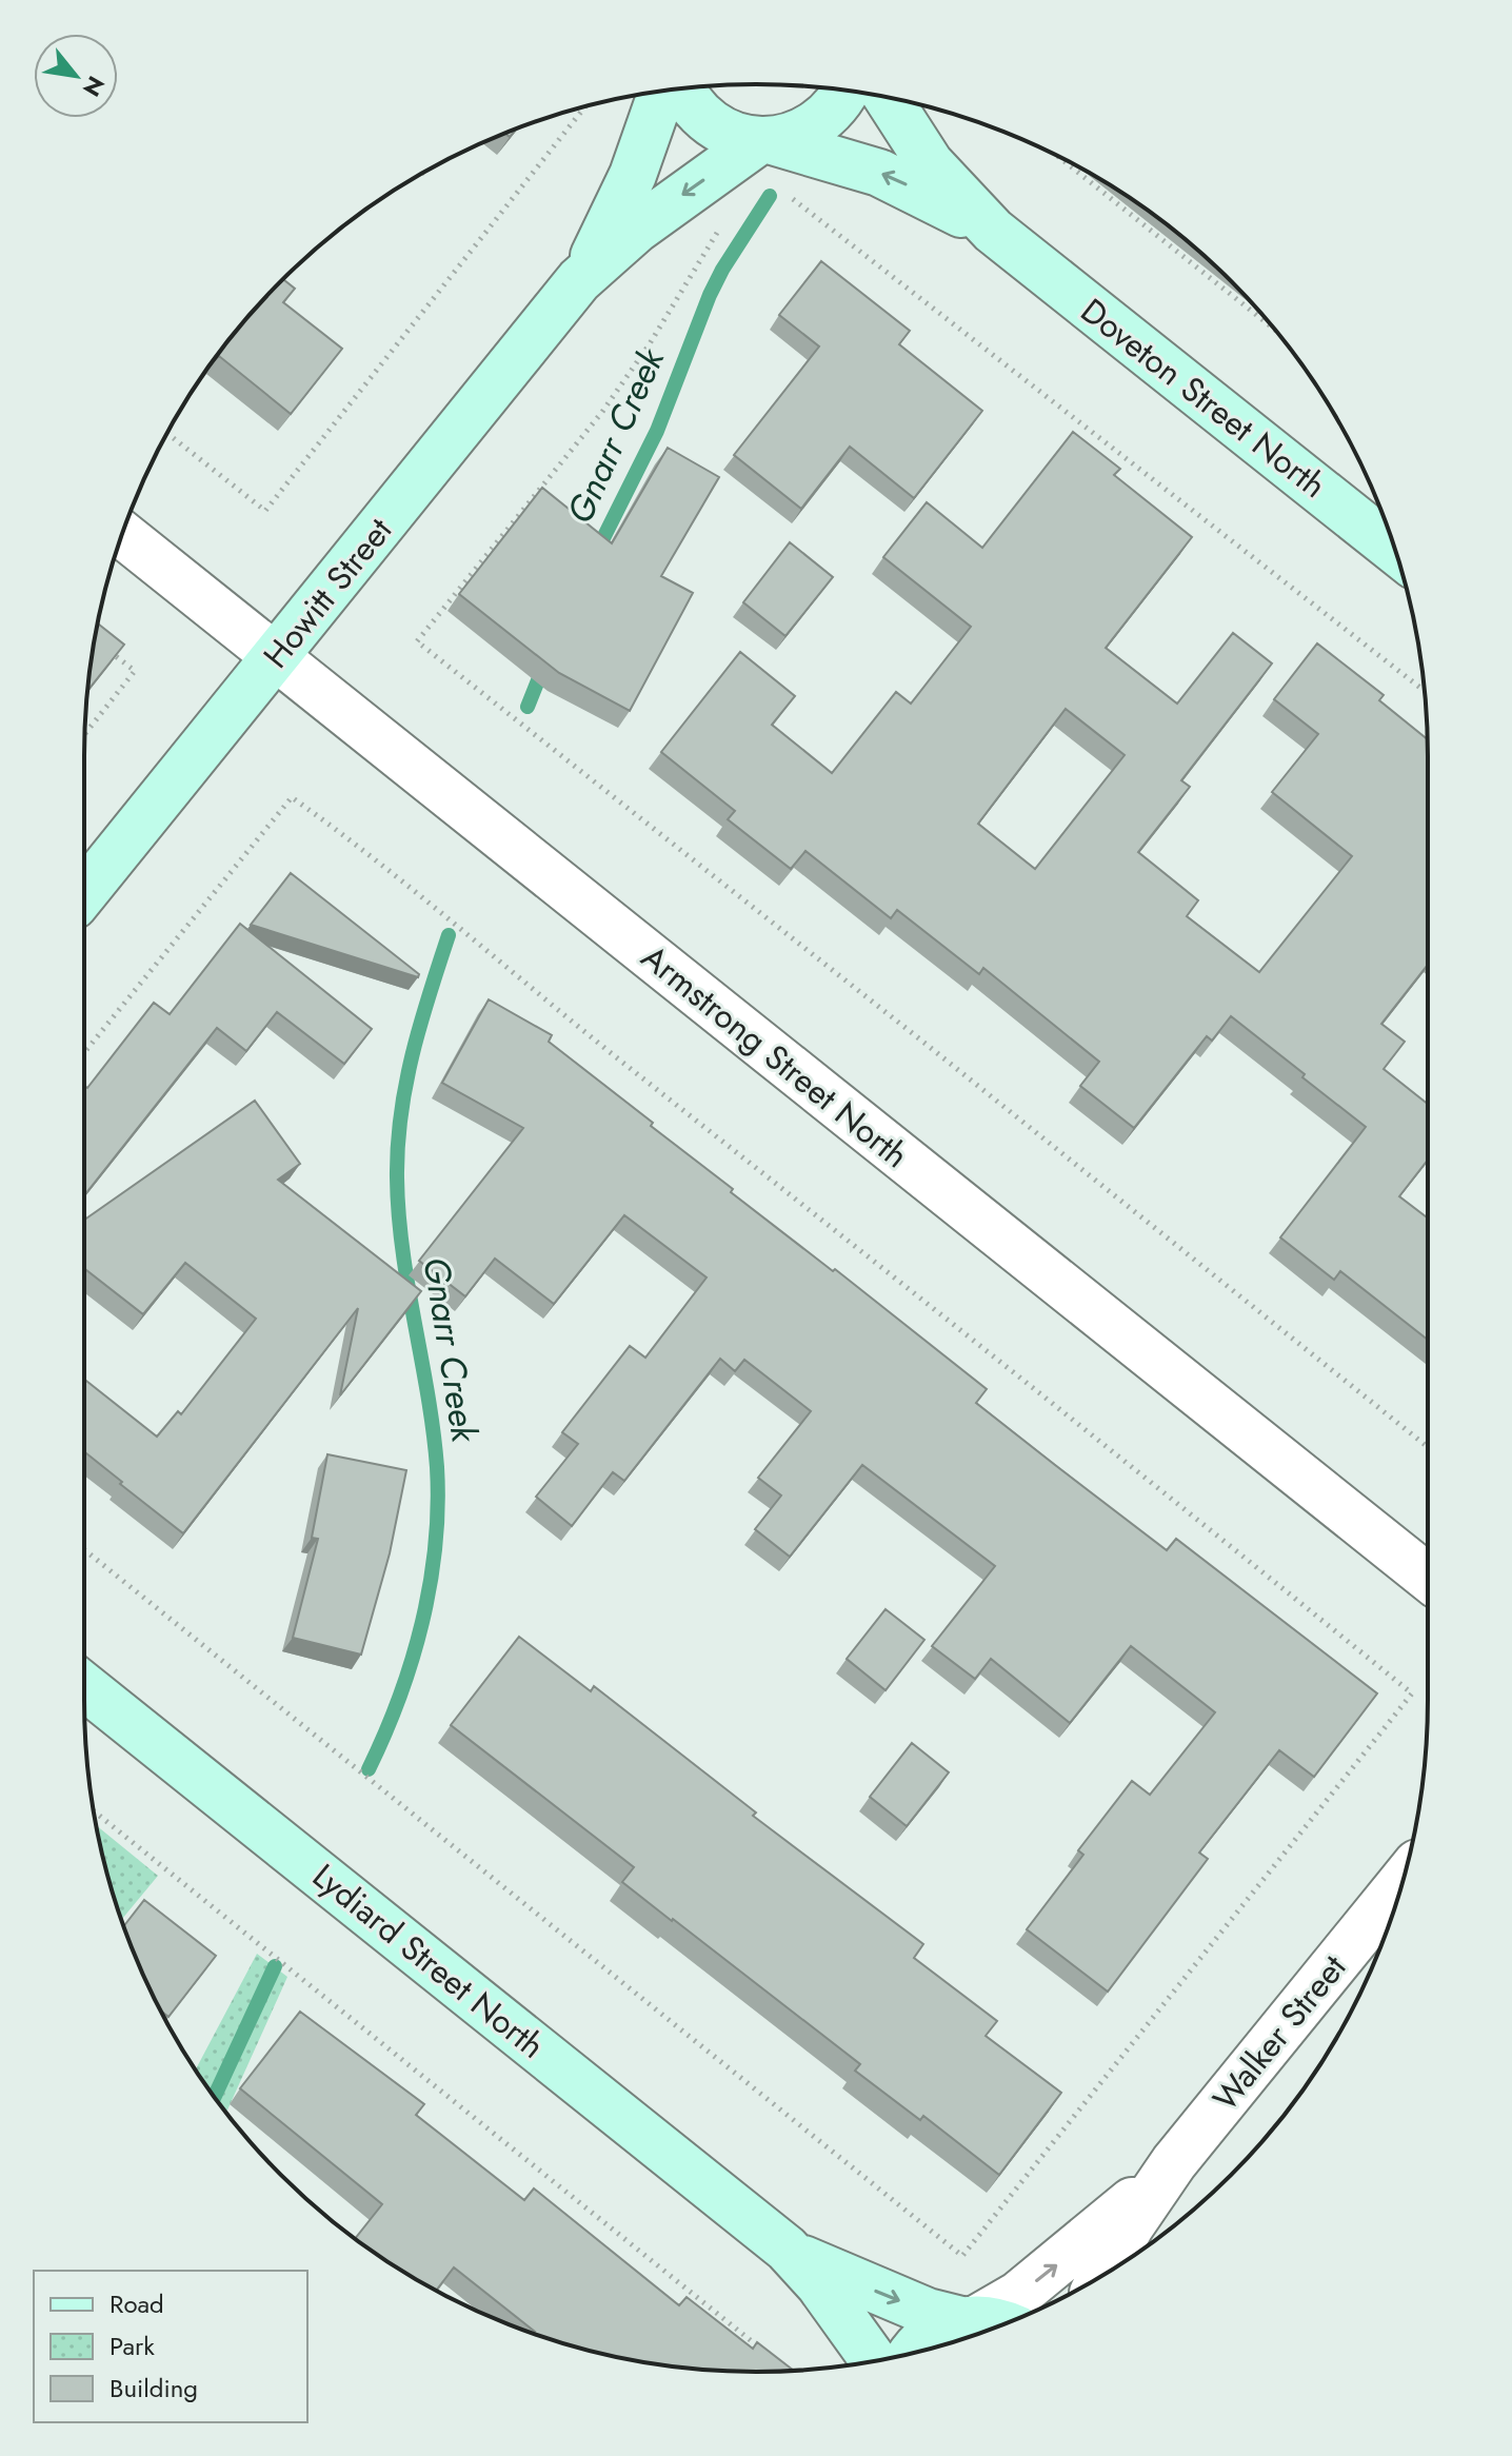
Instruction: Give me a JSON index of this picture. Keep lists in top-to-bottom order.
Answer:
{
  "streets": {
    "street": [
      "Doveton Street North",
      "Howitt Street",
      "Armstrong Street North",
      "Lydiard Street North",
      "Walker Street"
    ]
  },
  "crossings": [
    ["Doveton Street North", "Howitt Street"],
    ["Howitt Street", "Armstrong Street North"],
    ["Lydiard Street North", "Walker Street"]
  ],
  "water": ["Gnarr Creek"],
  "legend": ["Road", "Park", "Building"],
  "north": "bottom right"
}
